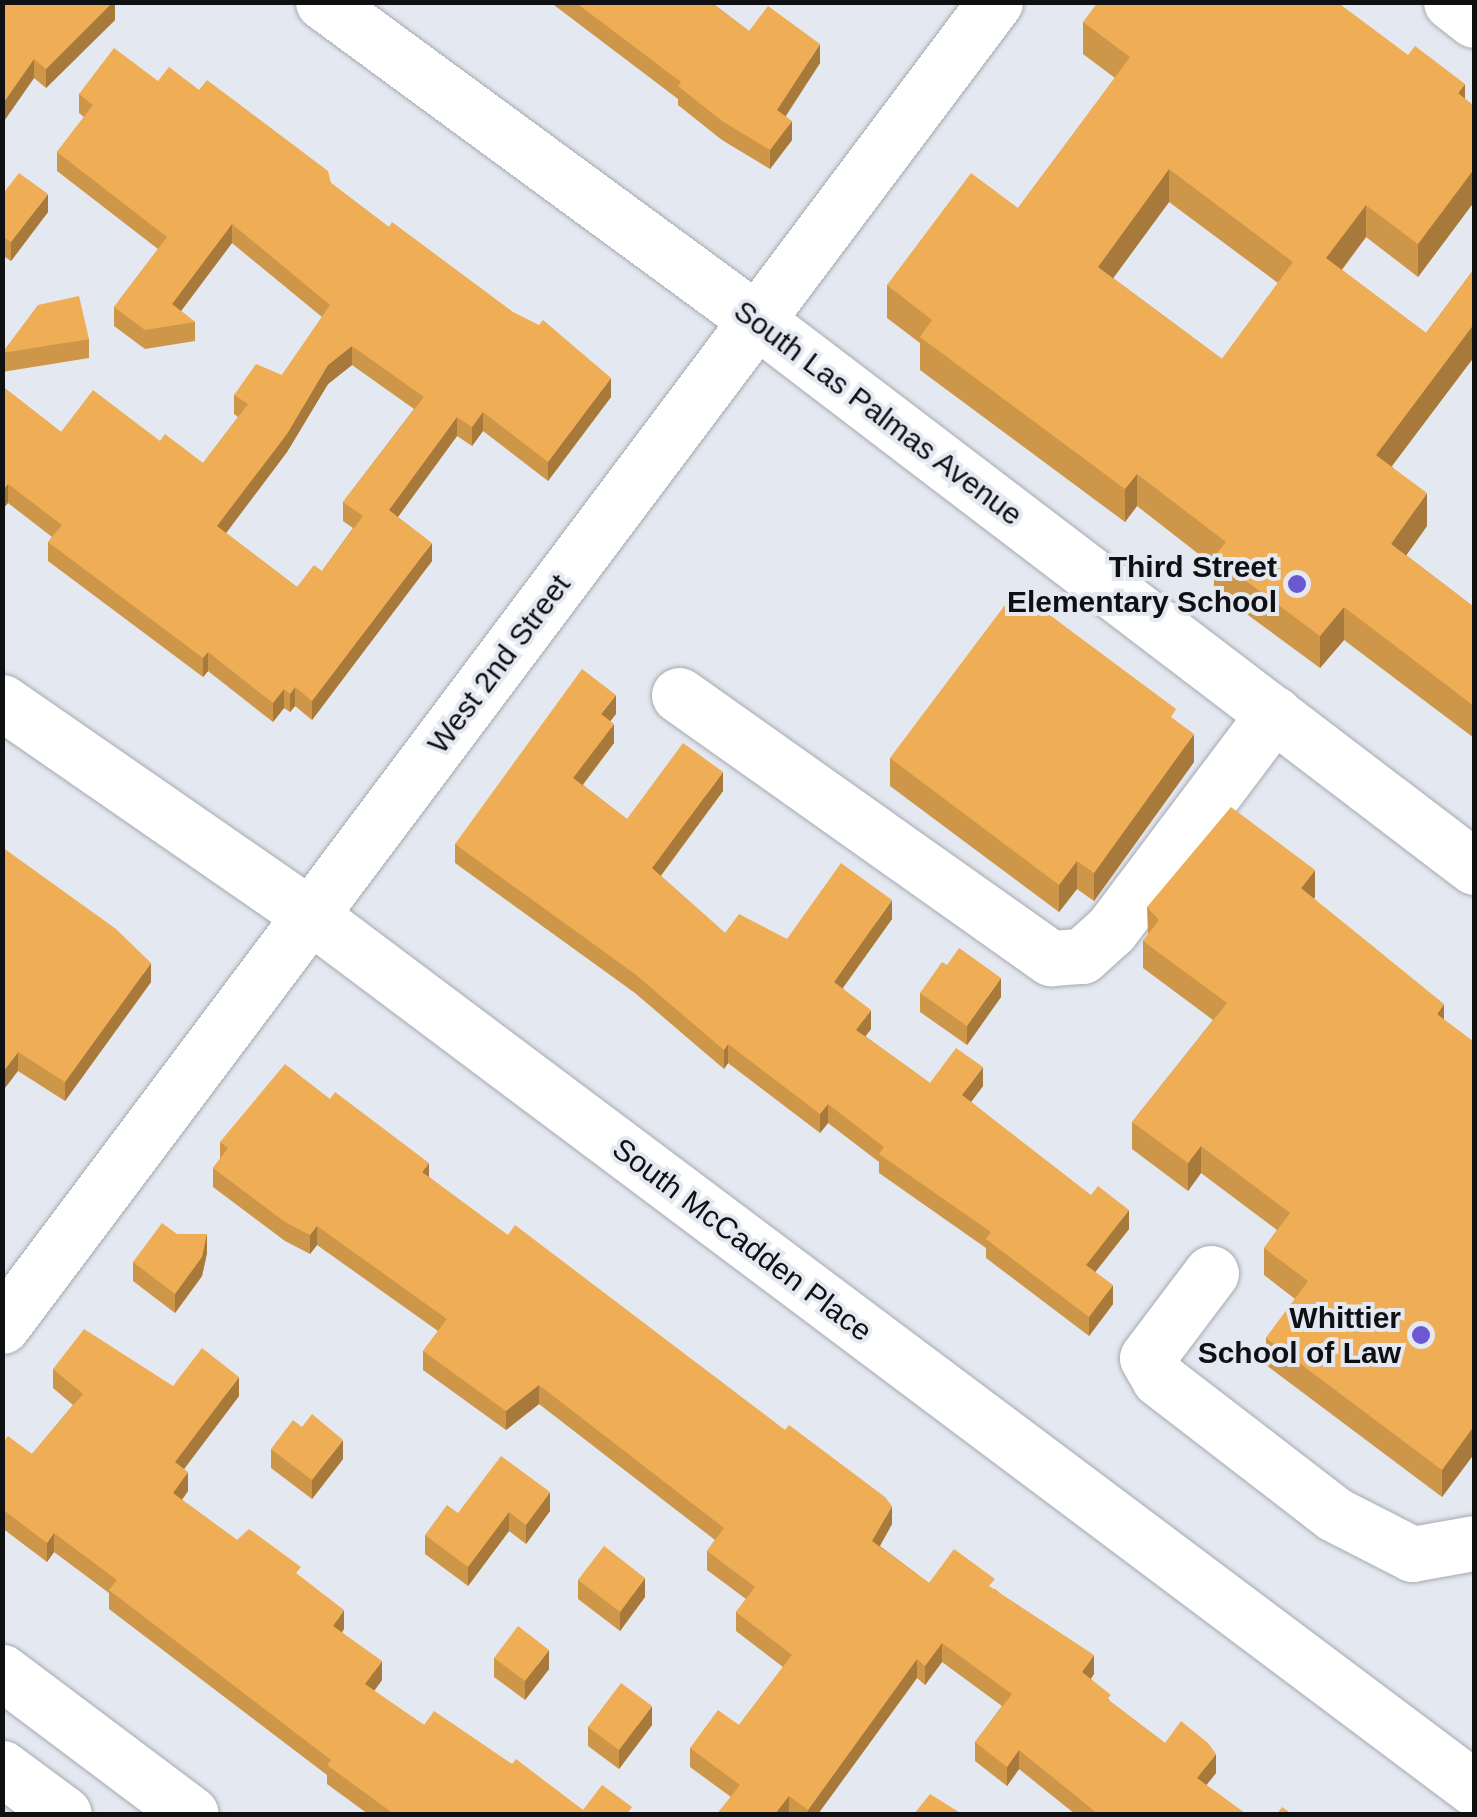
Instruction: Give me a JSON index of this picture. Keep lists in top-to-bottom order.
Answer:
{
  "streets": {
    "street": ["South Las Palmas Avenue", "West 2nd Street", "South McCadden Place"]
  },
  "crossings": [
    ["South Las Palmas Avenue", "West 2nd Street"],
    ["West 2nd Street", "South McCadden Place"]
  ],
  "places": ["Third Street Elementary School", "Whittier School of Law"]
}
